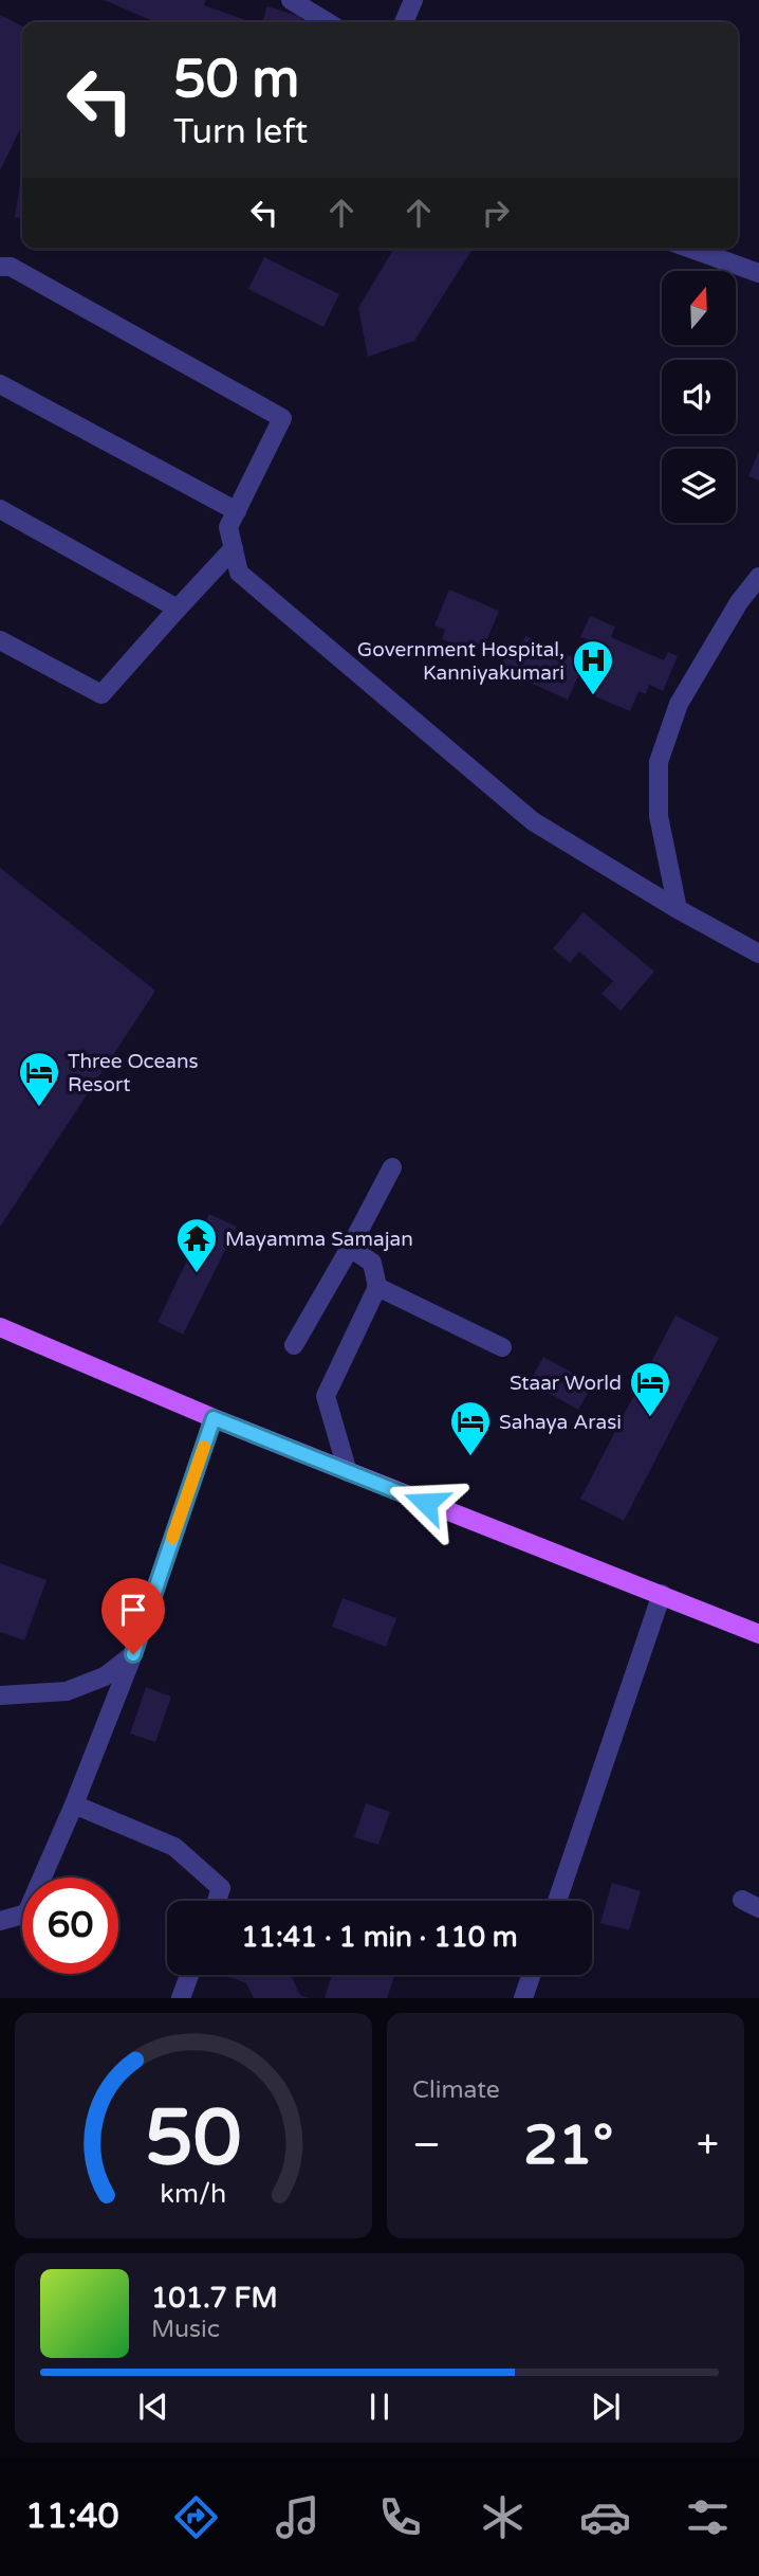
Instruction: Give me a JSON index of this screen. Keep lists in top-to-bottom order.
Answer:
{
  "places": {
    "hospital": ["Government Hospital, Kanniyakumari"],
    "hotel": ["Three Oceans Resort", "Staar World", "Sahaya Arasi"],
    "temple": ["Mayamma Samajan"]
  },
  "north": "top",
  "page": {
    "turn": ["50 m", "Turn left"],
    "limit": "60",
    "trip": "11:41 · 1 min · 110 m",
    "tile": "Climate",
    "heat": ["−", "21°", "+"],
    "song": ["101.7 FM", "Music"],
    "tabs": "11:40",
    "gauge": ["50", "km/h"]
  }
}
